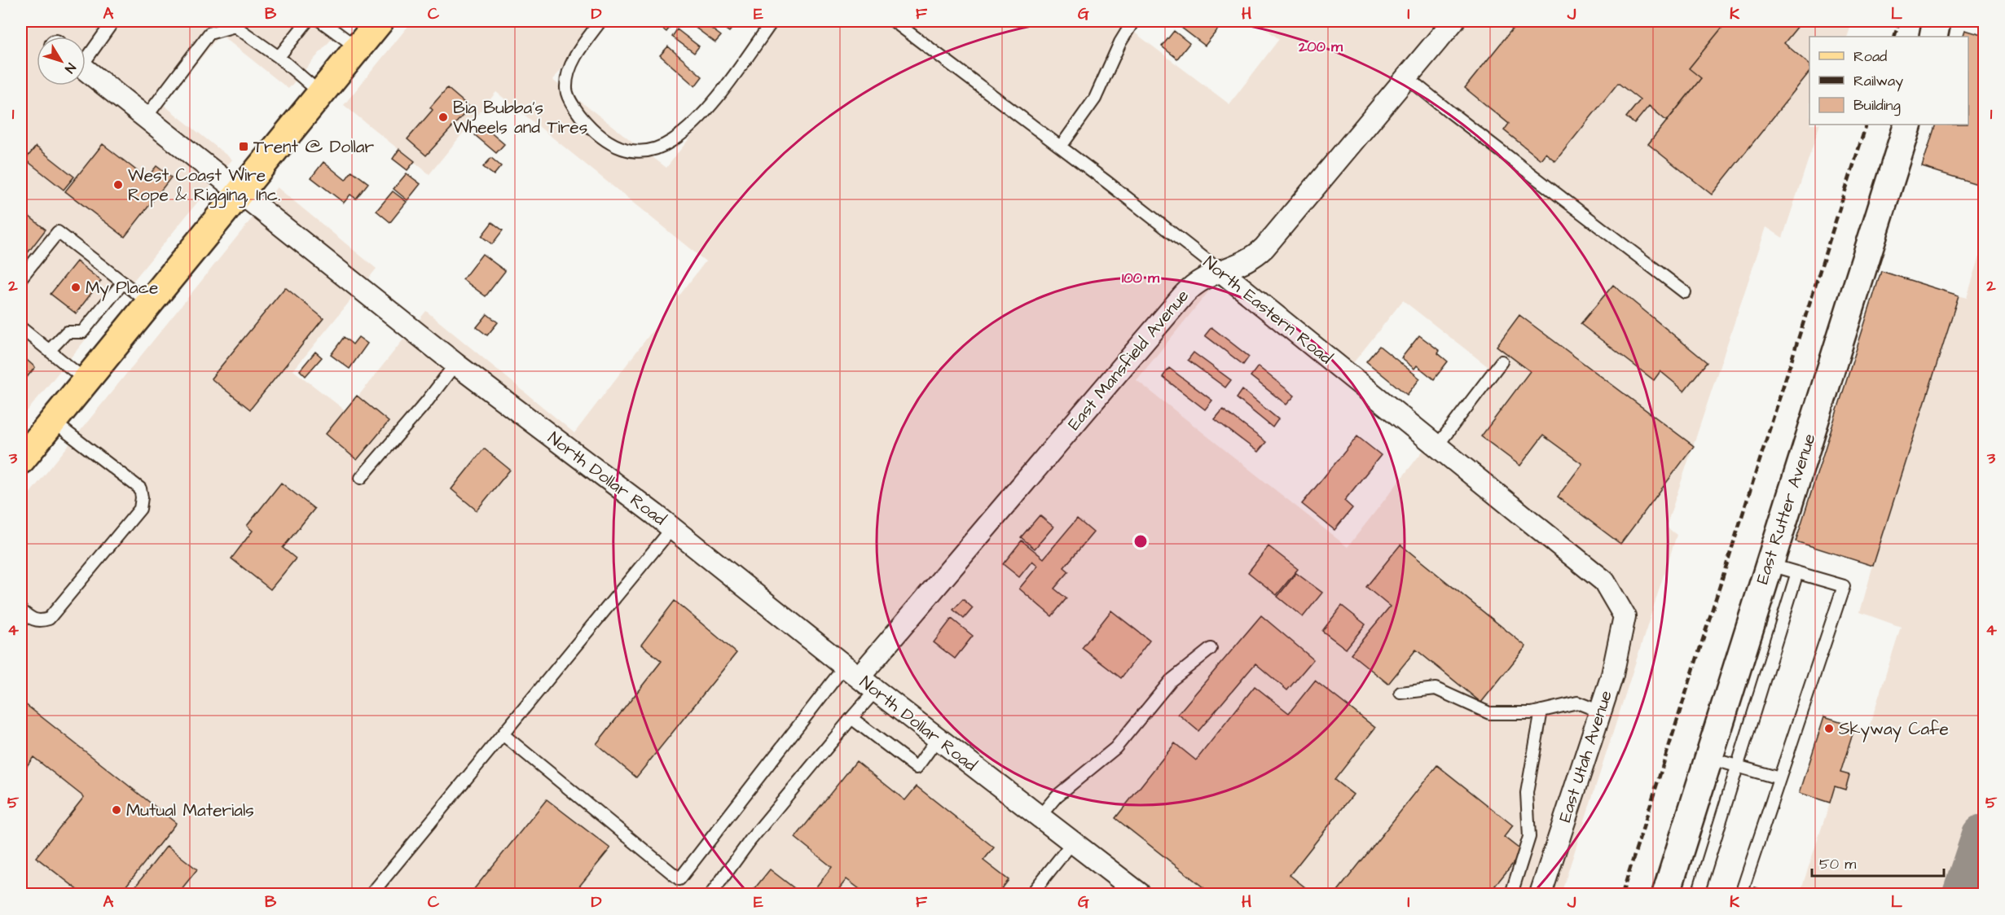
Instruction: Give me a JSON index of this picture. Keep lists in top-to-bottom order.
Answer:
{
  "streets": {
    "street": [
      "North Eastern Road",
      "East Mansfield Avenue",
      "North Dollar Road",
      "East Rutter Avenue",
      "East Utah Avenue"
    ]
  },
  "crossings": [
    ["North Eastern Road", "East Mansfield Avenue"],
    ["North Eastern Road", "East Utah Avenue"],
    ["East Mansfield Avenue", "North Dollar Road"]
  ],
  "places": {
    "other": [
      "Big Bubba's Wheels and Tires",
      "West Coast Wire Rope & Rigging, Inc.",
      "My Place",
      "Skyway Cafe",
      "Mutual Materials"
    ],
    "transit": ["Trent @ Dollar"]
  },
  "legend": ["Road", "Railway", "Building"],
  "scale_bar": "50 m",
  "north": "bottom right",
  "grid": {
    "columns": [
      "A",
      "B",
      "C",
      "D",
      "E",
      "F",
      "G",
      "H",
      "I",
      "J",
      "K",
      "L"
    ],
    "rows": [
      "1",
      "2",
      "3",
      "4",
      "5"
    ]
  },
  "rings": ["200 m", "100 m"]
}
